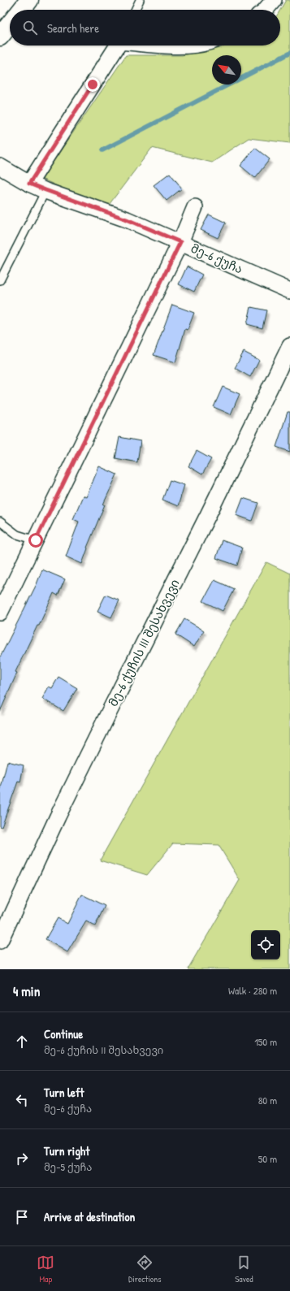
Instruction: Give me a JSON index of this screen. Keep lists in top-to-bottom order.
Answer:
{
  "streets": {
    "street": ["მე-6 ქუჩა", "მე-6 ქუჩის III შესახვევი"]
  },
  "north": "top left",
  "page": {
    "search": "Search here",
    "heading": ["4 min", "Walk · 280 m"],
    "list": [
      ["Continue", "მე-6 ქუჩის II შესახვევი", "150 m"],
      ["Turn left", "მე-6 ქუჩა", "80 m"],
      ["Turn right", "მე-5 ქუჩა", "50 m"],
      "Arrive at destination"
    ],
    "nav": ["Map", "Directions", "Saved"]
  }
}
